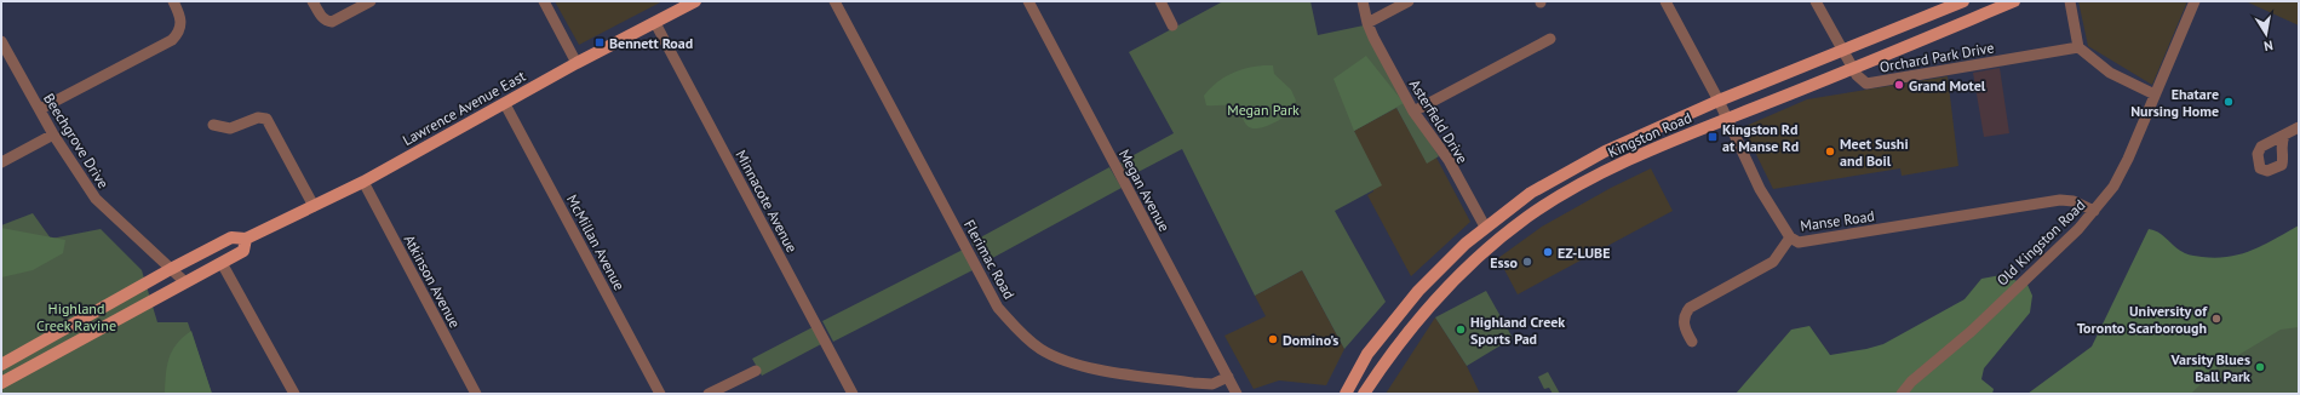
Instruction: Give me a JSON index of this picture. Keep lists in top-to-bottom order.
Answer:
{
  "streets": {
    "main road": ["Lawrence Avenue East", "Kingston Road"],
    "street": [
      "Orchard Park Drive",
      "Asterfield Drive",
      "Beechgrove Drive",
      "Megan Avenue",
      "Minnacote Avenue",
      "Manse Road",
      "McMillan Avenue",
      "Old Kingston Road",
      "Flerimac Road",
      "Atkinson Avenue"
    ]
  },
  "crossings": [
    ["Orchard Park Drive", "Kingston Road"],
    ["Lawrence Avenue East", "Beechgrove Drive"],
    ["Lawrence Avenue East", "Minnacote Avenue"],
    ["Lawrence Avenue East", "McMillan Avenue"],
    ["Lawrence Avenue East", "Atkinson Avenue"],
    ["Asterfield Drive", "Kingston Road"],
    ["Kingston Road", "Manse Road"],
    ["Megan Avenue", "Flerimac Road"],
    ["Manse Road", "Old Kingston Road"]
  ],
  "parks": ["Megan Park", "Highland Creek Ravine"],
  "places": {
    "transit": ["Bennett Road", "Kingston Rd at Manse Rd"],
    "other": [
      "Grand Motel",
      "Ehatare Nursing Home",
      "Meet Sushi and Boil",
      "EZ-LUBE",
      "Esso",
      "University of Toronto Scarborough",
      "Highland Creek Sports Pad",
      "Domino's",
      "Varsity Blues Ball Park"
    ]
  },
  "north": "bottom"
}
